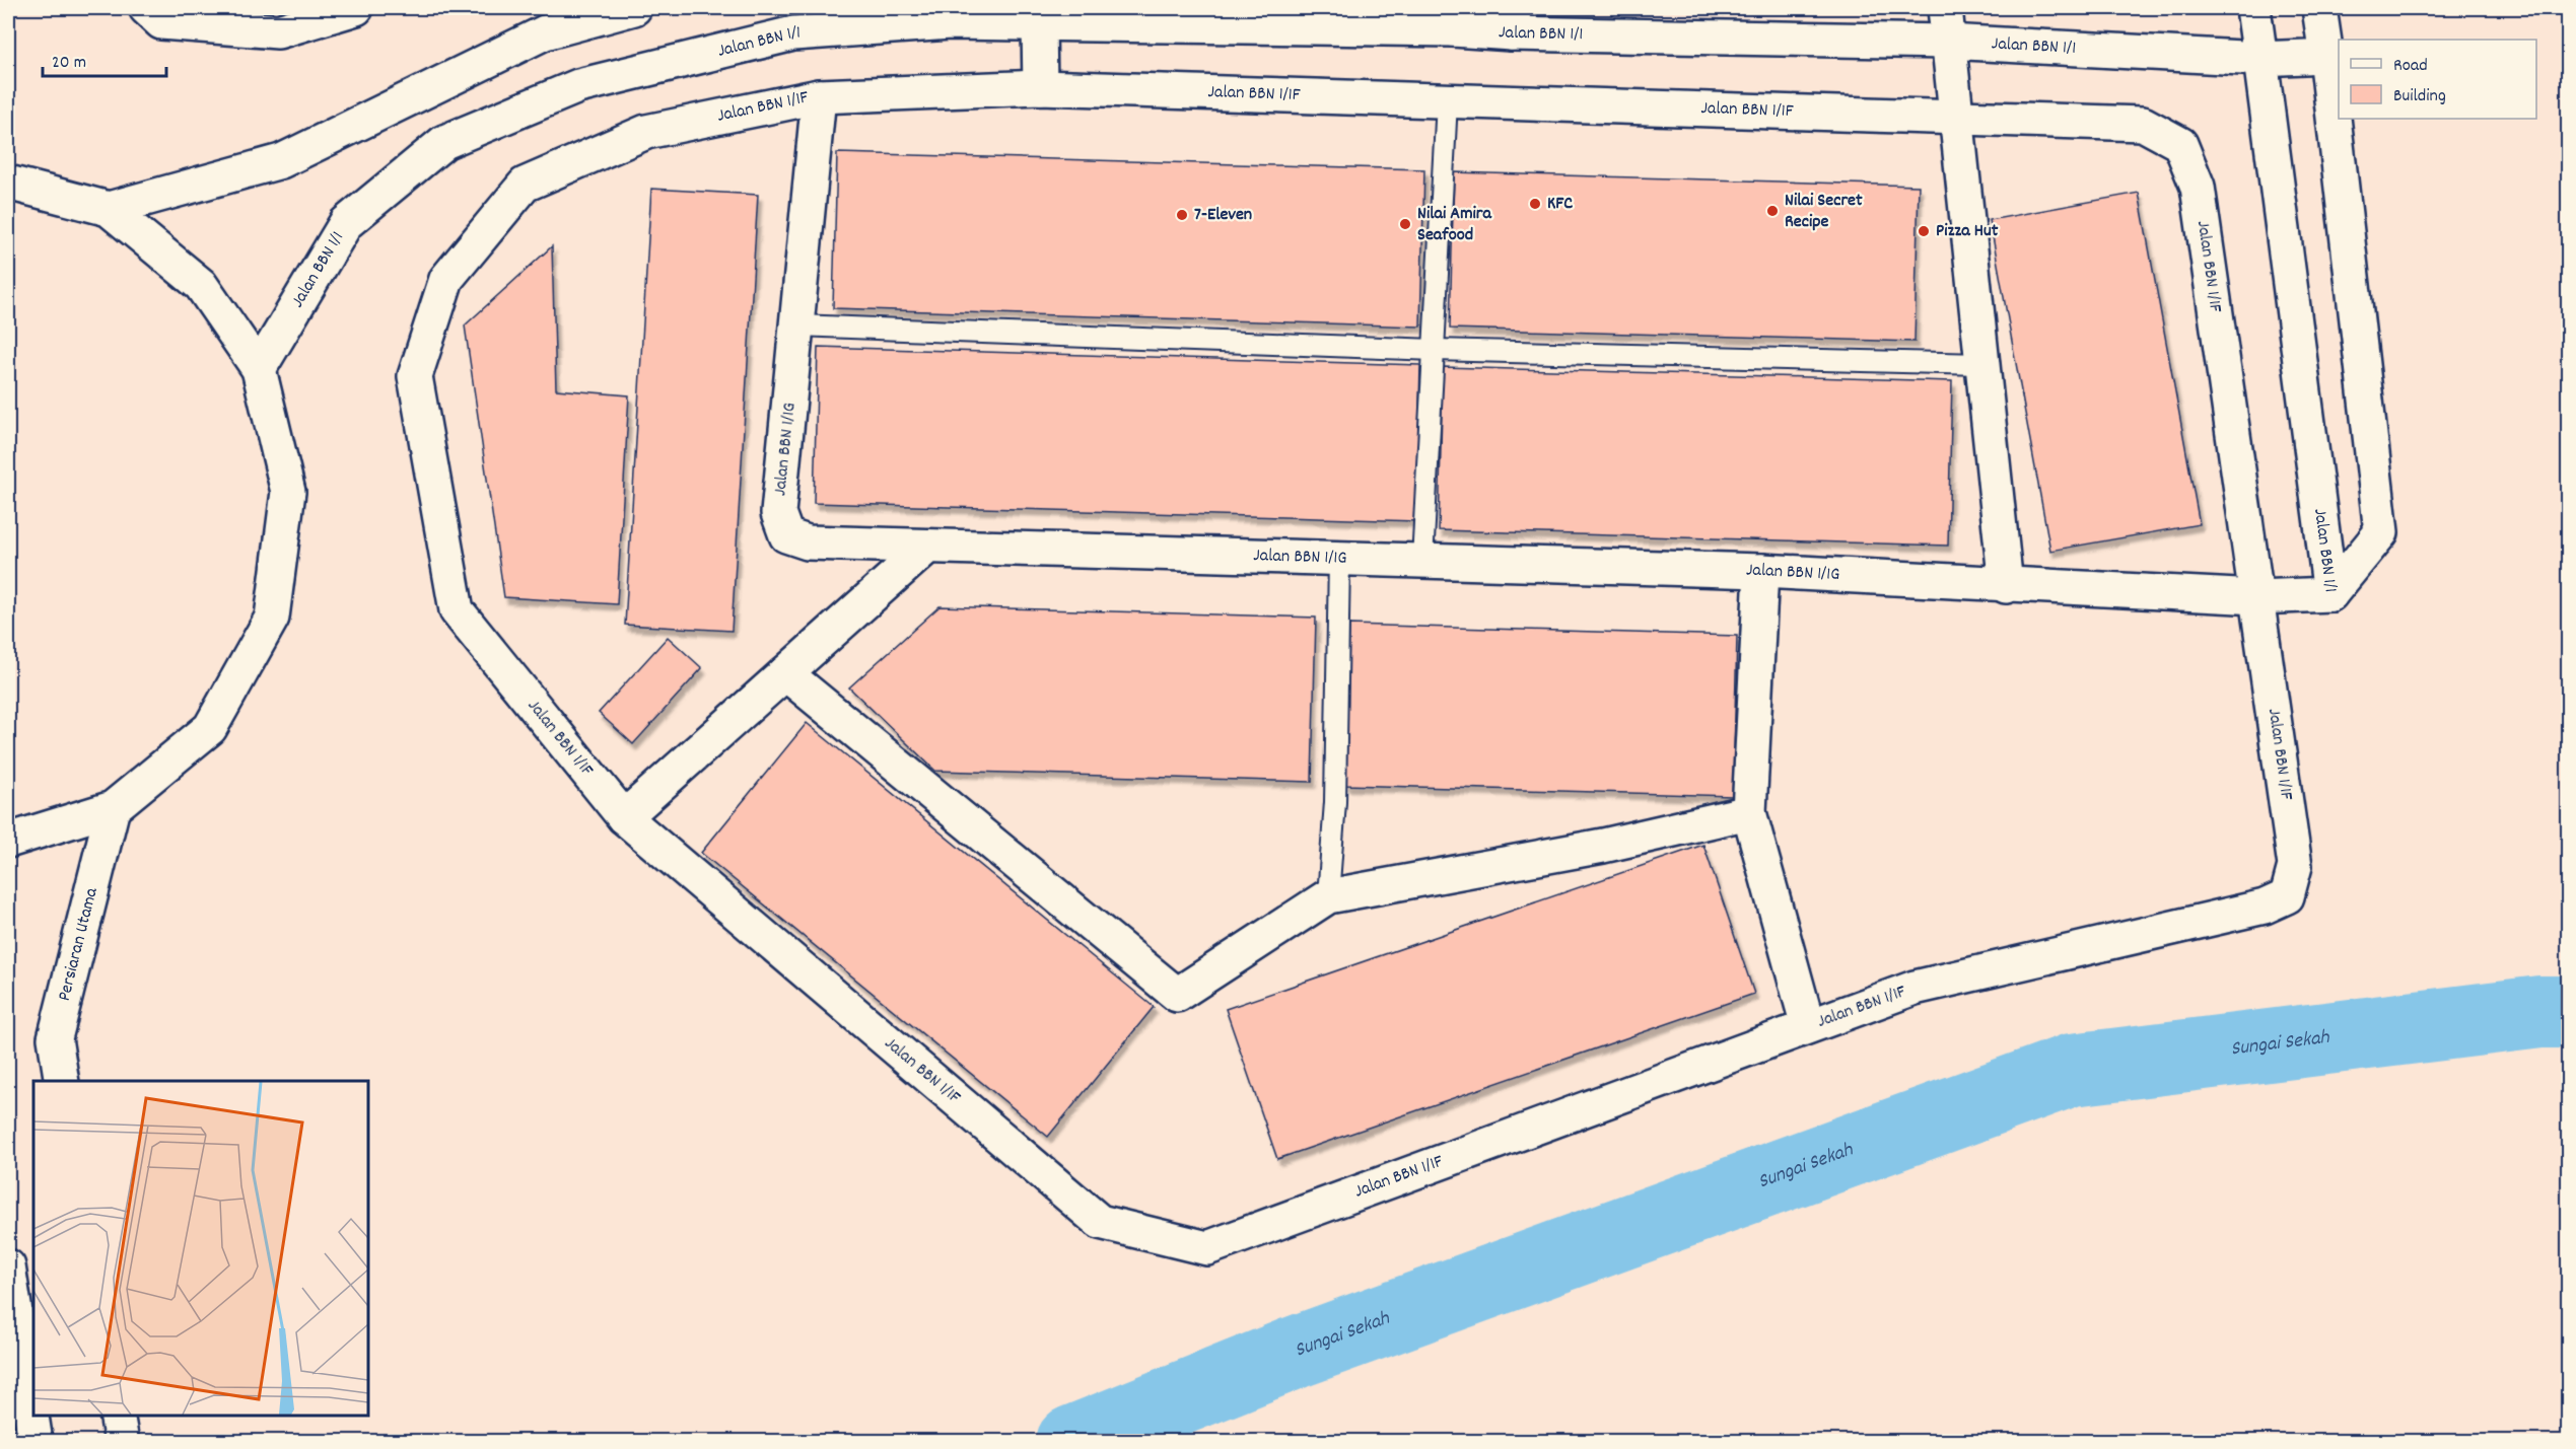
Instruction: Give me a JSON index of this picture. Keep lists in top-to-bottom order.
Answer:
{
  "streets": {
    "street": [
      "Jalan BBN 1/1",
      "Jalan BBN 1/1F",
      "Jalan BBN 1/1G",
      "Persiaran Utama"
    ]
  },
  "crossings": [
    ["Jalan BBN 1/1", "Jalan BBN 1/1G"],
    ["Jalan BBN 1/1F", "Jalan BBN 1/1G"]
  ],
  "water": ["Sungai Sekah"],
  "places": [
    "KFC",
    "Nilai Secret Recipe",
    "7-Eleven",
    "Nilai Amira Seafood",
    "Pizza Hut"
  ],
  "legend": ["Road", "Building"],
  "scale_bar": "20 m"
}
